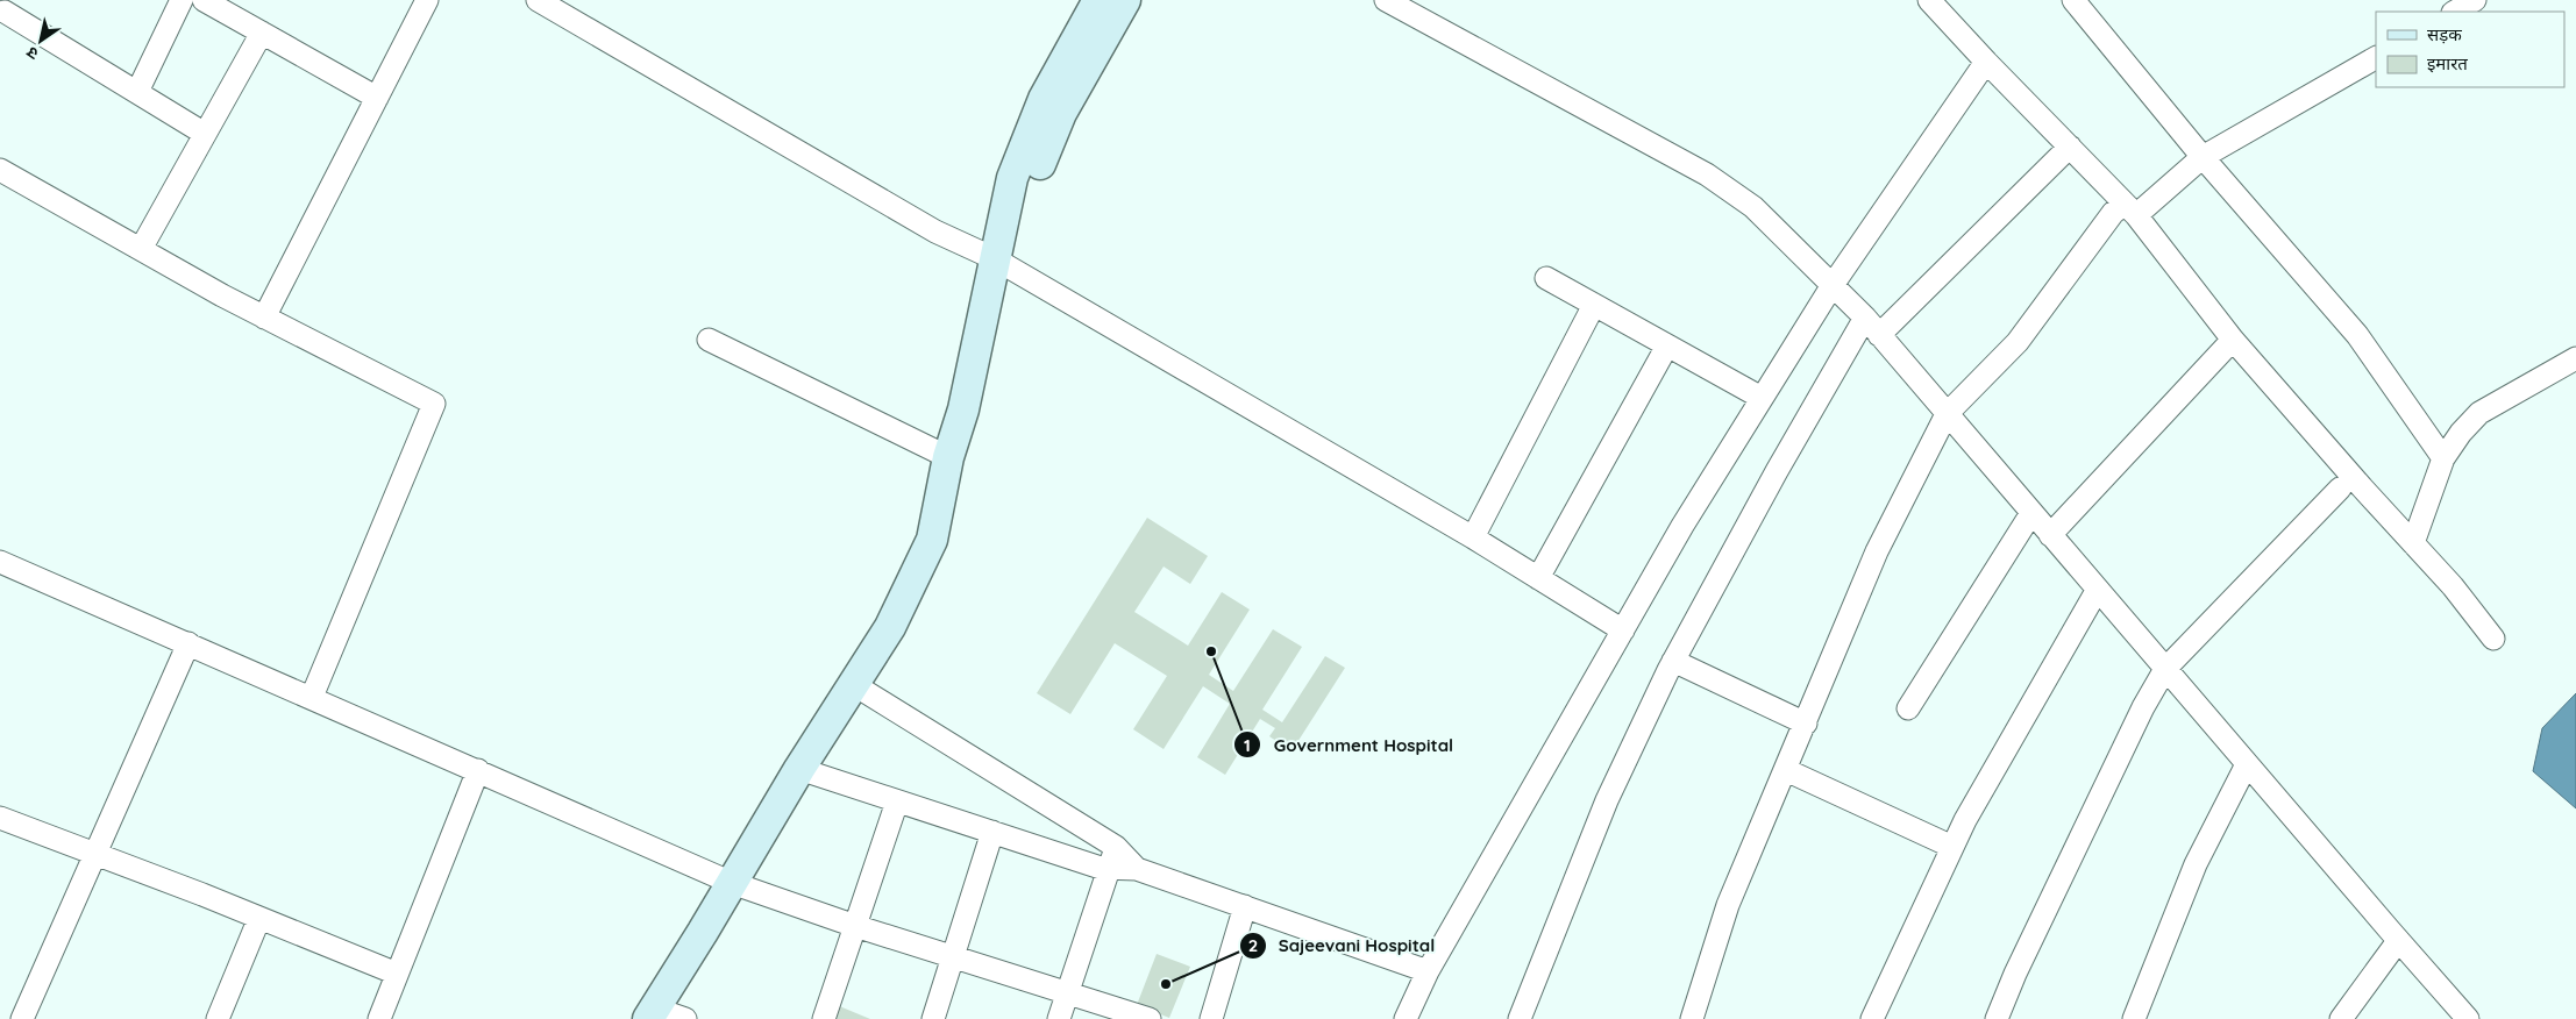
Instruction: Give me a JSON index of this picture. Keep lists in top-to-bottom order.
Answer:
{
  "places": ["Government Hospital", "Sajeevani Hospital"],
  "legend": ["सड़क", "इमारत"],
  "north": "bottom left"
}
